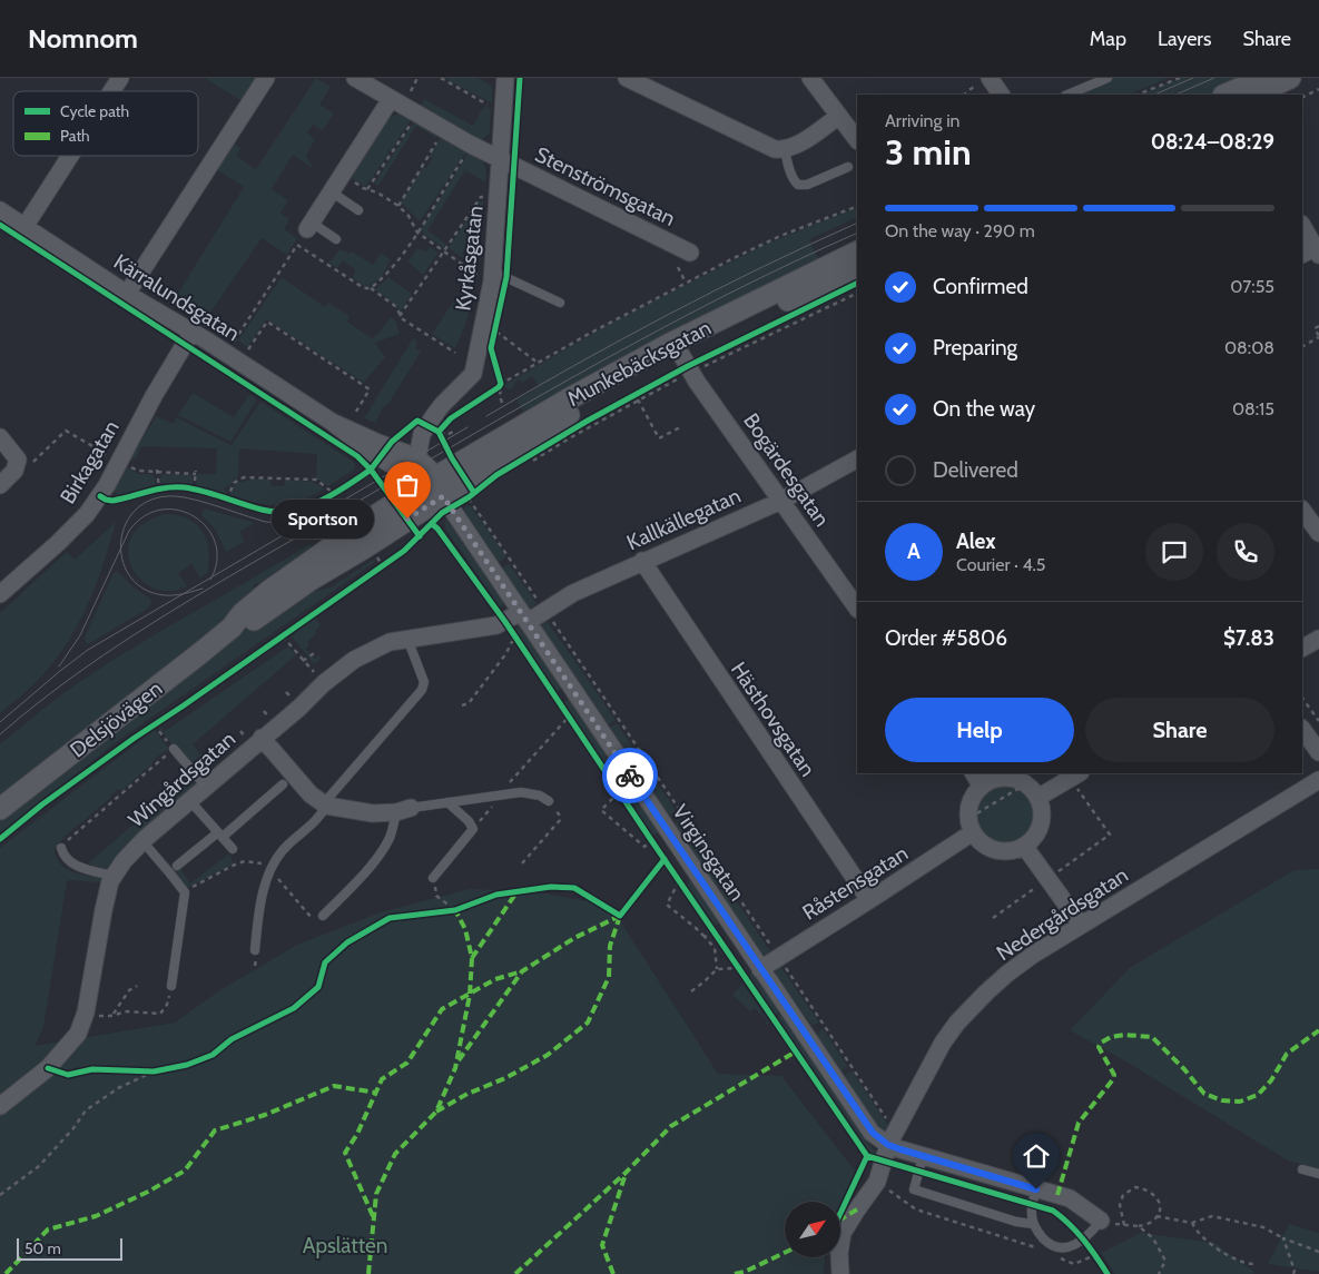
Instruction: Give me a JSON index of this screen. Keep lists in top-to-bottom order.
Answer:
{
  "streets": {
    "street": [
      "Stenströmsgatan",
      "Kyrkåsgatan",
      "Kärralundsgatan",
      "Munkebäcksgatan",
      "Birkagatan",
      "Bogärdesgatan",
      "Kallkällegatan",
      "Delsjövägen",
      "Hästhovsgatan",
      "Wingårdsgatan",
      "Virginsgatan",
      "Råstensgatan",
      "Nedergårdsgatan"
    ]
  },
  "crossings": [
    ["Stenströmsgatan", "Kyrkåsgatan"],
    ["Kyrkåsgatan", "Kärralundsgatan"],
    ["Kärralundsgatan", "Munkebäcksgatan"],
    ["Kärralundsgatan", "Birkagatan"],
    ["Kärralundsgatan", "Delsjövägen"],
    ["Kärralundsgatan", "Virginsgatan"],
    ["Munkebäcksgatan", "Bogärdesgatan"],
    ["Munkebäcksgatan", "Delsjövägen"],
    ["Munkebäcksgatan", "Virginsgatan"],
    ["Bogärdesgatan", "Kallkällegatan"],
    ["Kallkällegatan", "Hästhovsgatan"],
    ["Kallkällegatan", "Wingårdsgatan"],
    ["Kallkällegatan", "Virginsgatan"],
    ["Delsjövägen", "Virginsgatan"],
    ["Hästhovsgatan", "Råstensgatan"],
    ["Wingårdsgatan", "Virginsgatan"],
    ["Virginsgatan", "Råstensgatan"],
    ["Virginsgatan", "Nedergårdsgatan"]
  ],
  "parks": ["Apslätten"],
  "places": ["Sportson"],
  "legend": ["Cycle path", "Path"],
  "scale_bar": "50 m",
  "north": "top right",
  "page": {
    "header": "Nomnom",
    "nav": ["Map", "Layers", "Share"],
    "heading": ["3 min", "Arriving in", "08:24–08:29"],
    "panel": [
      "Alex",
      "Courier · 4.5",
      "Order #5806",
      "$7.83"
    ],
    "bar": "On the way · 290 m",
    "list": [
      ["Confirmed", "07:55"],
      ["Preparing", "08:08"],
      ["On the way", "08:15"],
      "Delivered"
    ],
    "bubble": "Sportson",
    "round": "A",
    "buttons": ["Help", "Share"],
    "scale": "50 m"
  }
}
